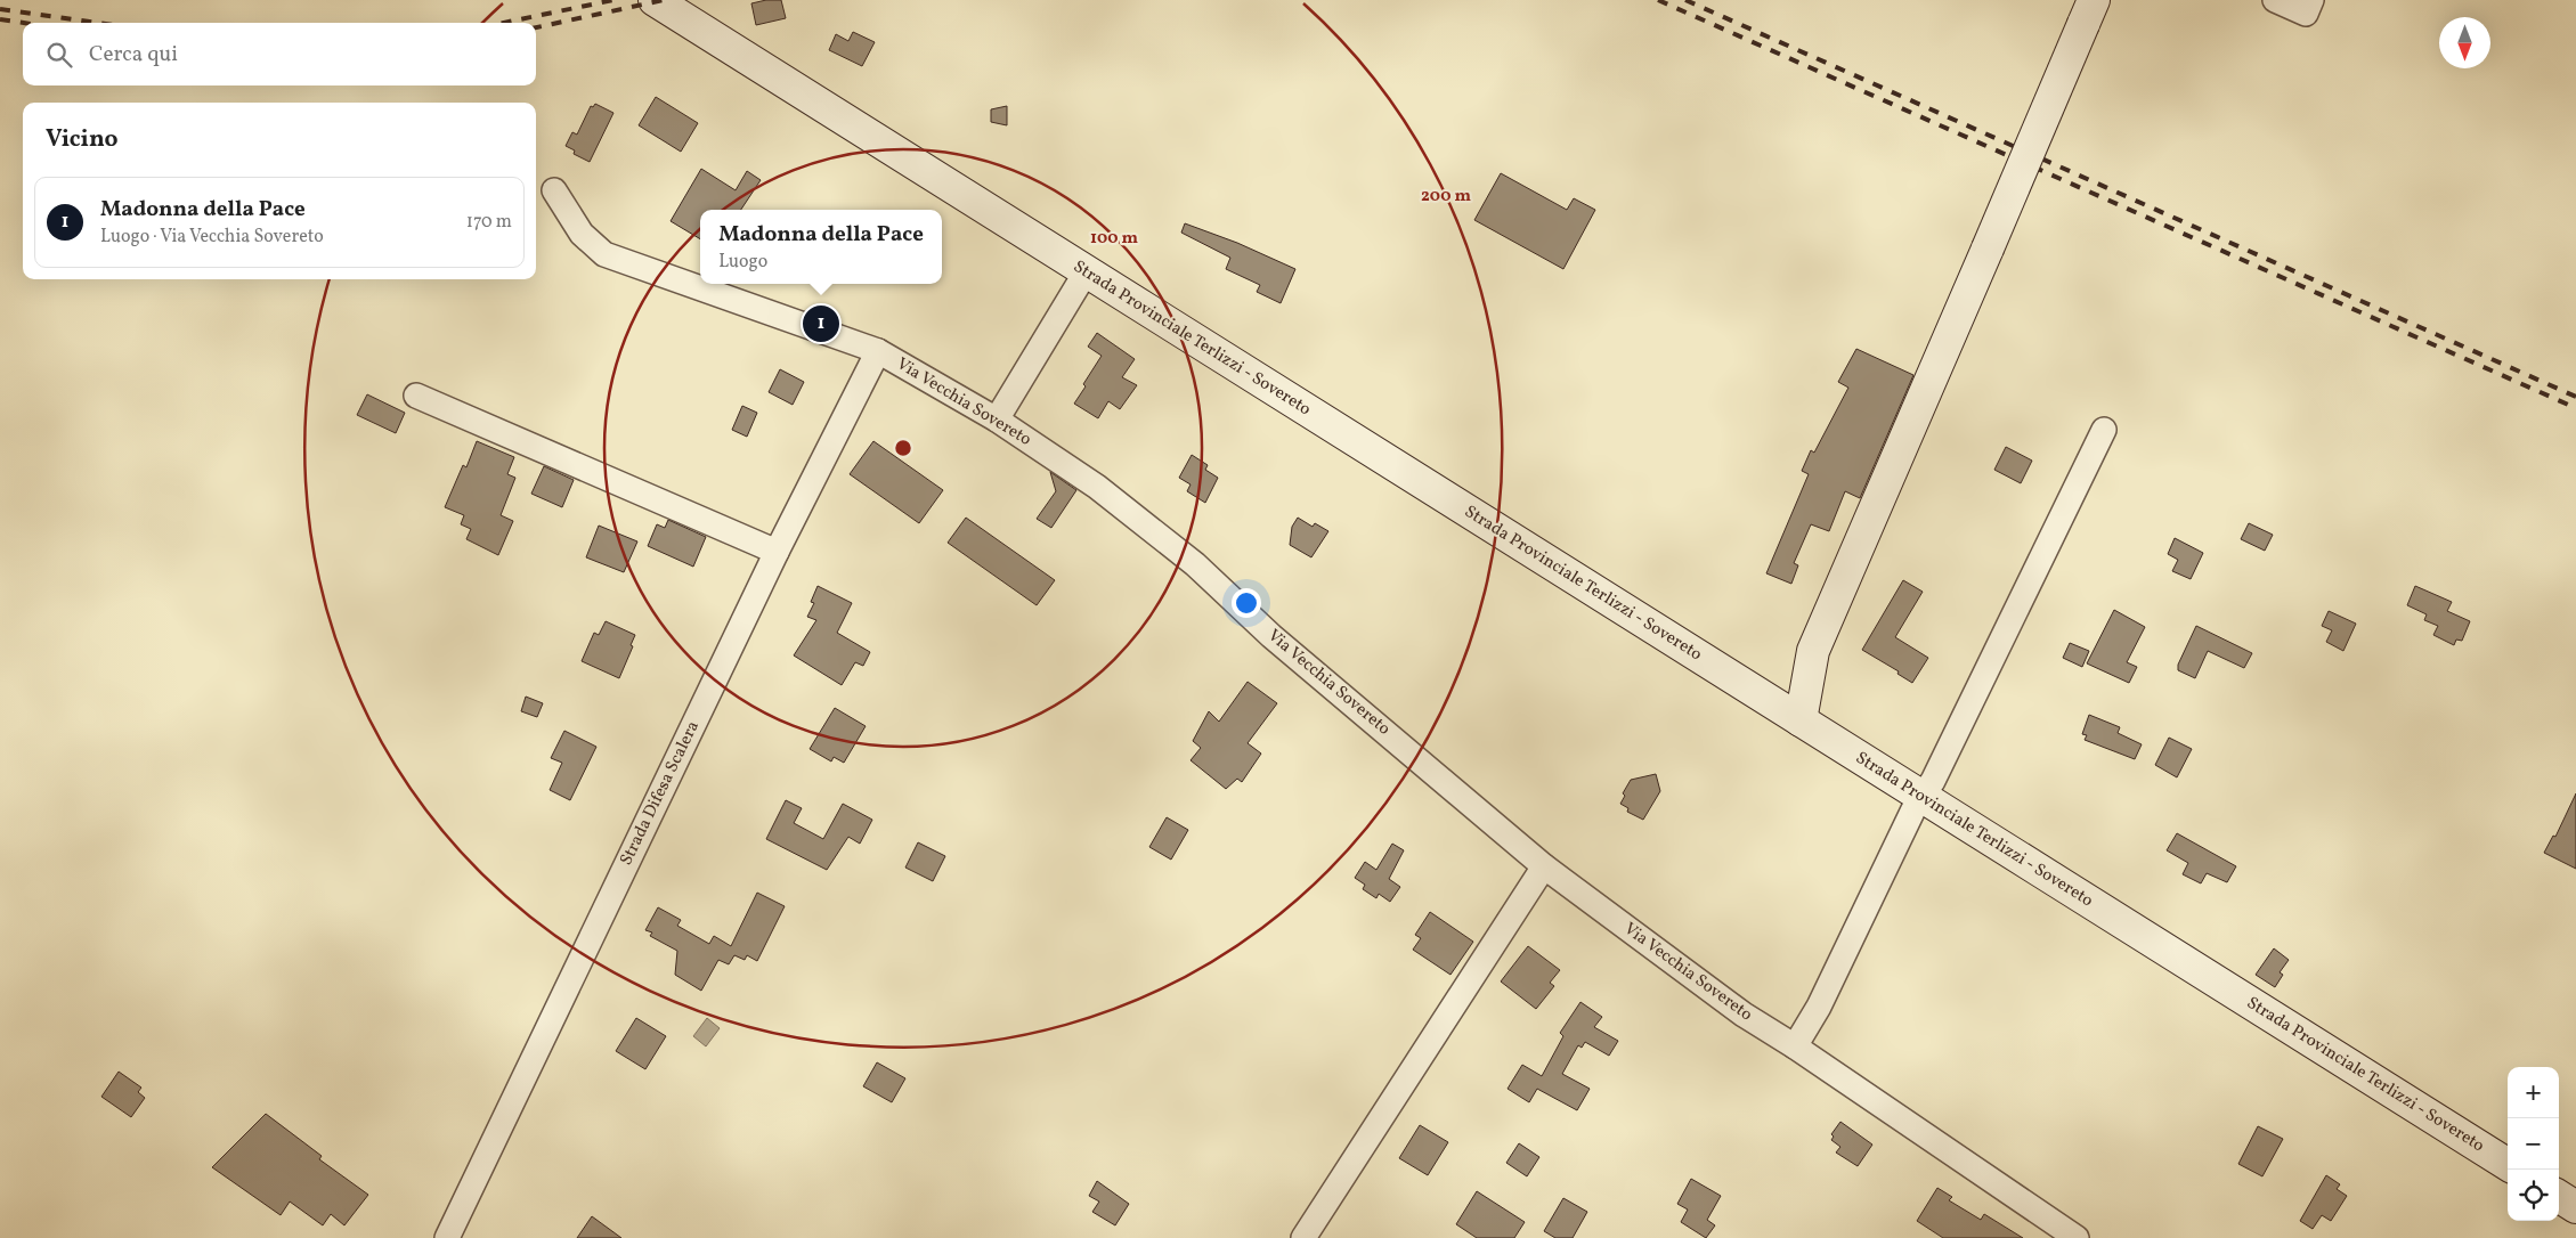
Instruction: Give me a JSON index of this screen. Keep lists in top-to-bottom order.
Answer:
{
  "streets": {
    "main road": ["Strada Provinciale Terlizzi - Sovereto"],
    "street": ["Via Vecchia Sovereto", "Strada Difesa Scalera"]
  },
  "crossings": [
    ["Via Vecchia Sovereto", "Strada Difesa Scalera"]
  ],
  "north": "bottom",
  "page": {
    "search": "Cerca qui",
    "heading": "Vicino",
    "list": [
      {
        "mark": "1",
        "name": "Madonna della Pace",
        "note": "Luogo · Via Vecchia Sovereto",
        "value": "170 m"
      }
    ],
    "popup": ["Madonna della Pace", "Luogo"],
    "pins": "1",
    "map_buttons": ["+", "−"]
  },
  "rings": ["200 m", "100 m"]
}
